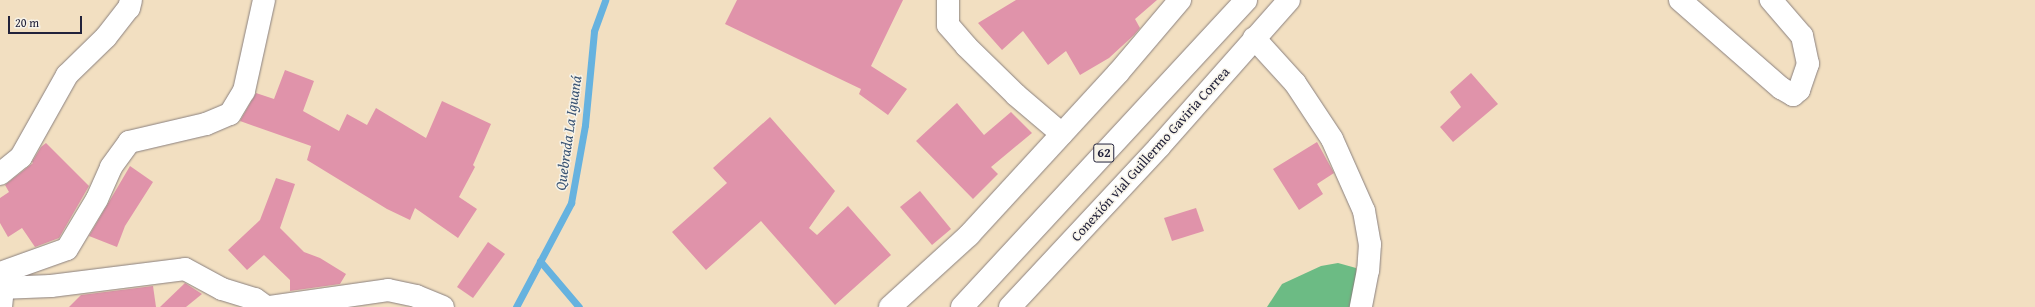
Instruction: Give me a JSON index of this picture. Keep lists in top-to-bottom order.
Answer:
{
  "streets": {
    "main road": ["62", "Conexión vial Guillermo Gaviria Correa"]
  },
  "water": ["Quebrada La Iguaná"],
  "scale_bar": "20 m"
}
